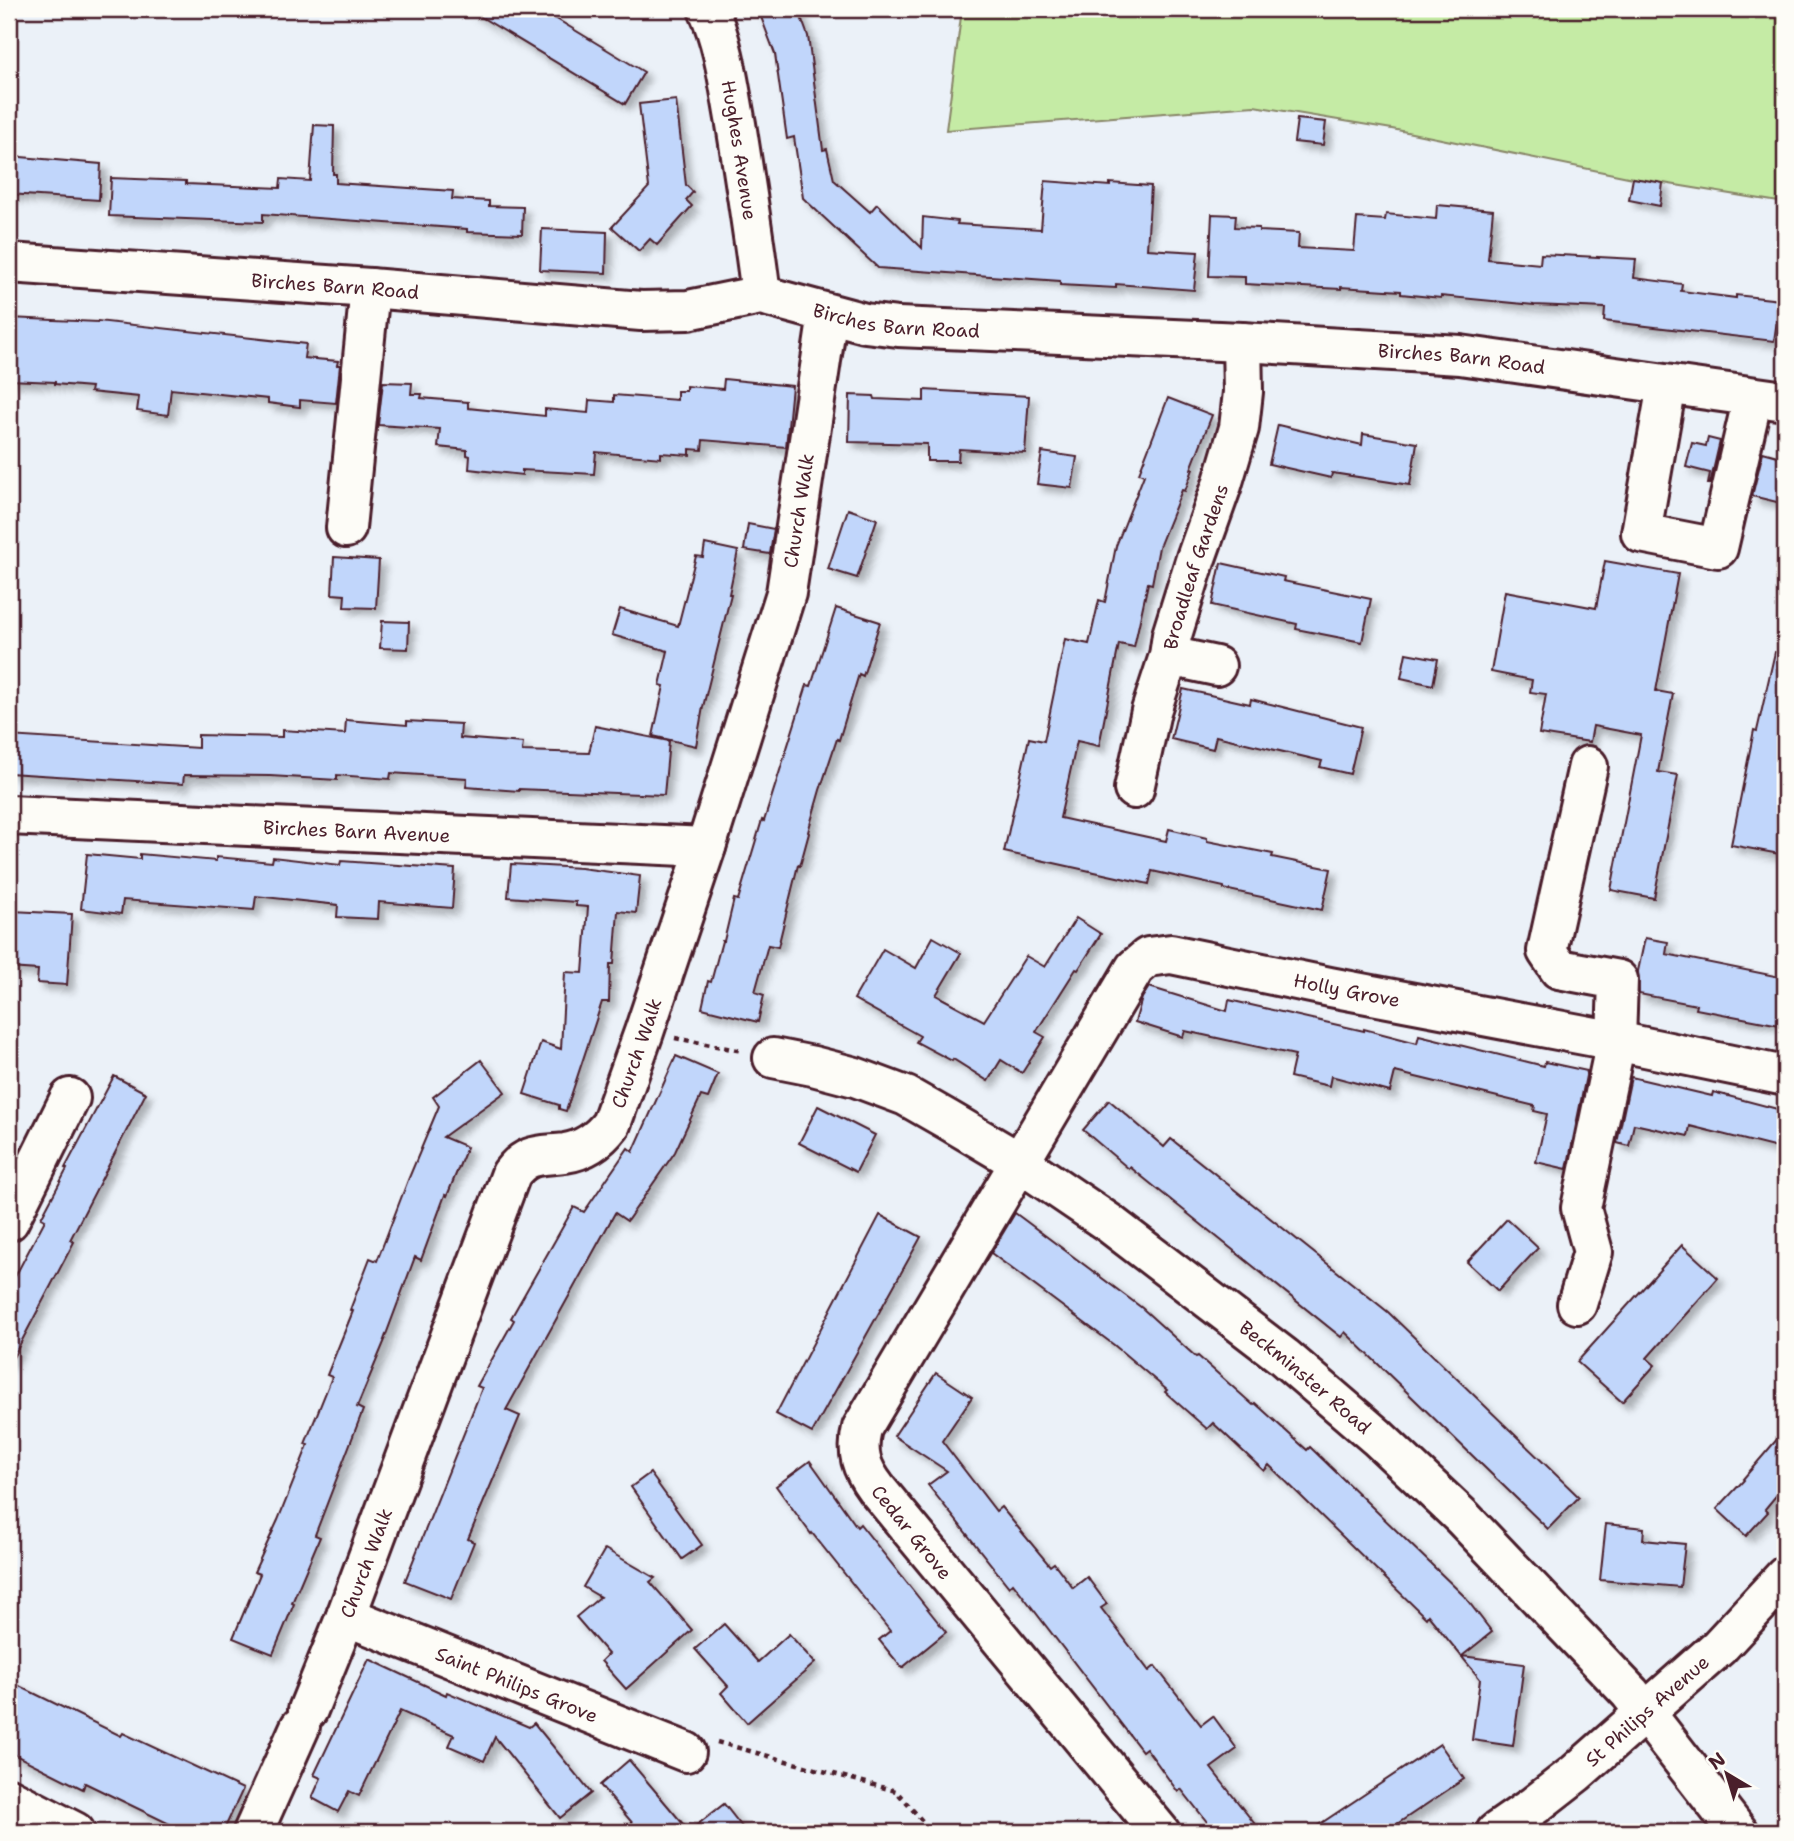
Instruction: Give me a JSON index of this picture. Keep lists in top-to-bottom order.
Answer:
{
  "streets": {
    "street": [
      "Hughes Avenue",
      "Birches Barn Road",
      "Church Walk",
      "Broadleaf Gardens",
      "Birches Barn Avenue",
      "Holly Grove",
      "Beckminster Road",
      "Cedar Grove",
      "Saint Philips Grove",
      "St Philips Avenue"
    ]
  },
  "crossings": [
    ["Hughes Avenue", "Birches Barn Road"],
    ["Birches Barn Road", "Church Walk"],
    ["Birches Barn Road", "Broadleaf Gardens"],
    ["Church Walk", "Birches Barn Avenue"],
    ["Church Walk", "Saint Philips Grove"],
    ["Holly Grove", "Beckminster Road"],
    ["Holly Grove", "Cedar Grove"],
    ["Beckminster Road", "Cedar Grove"],
    ["Beckminster Road", "St Philips Avenue"]
  ],
  "north": "top left"
}
